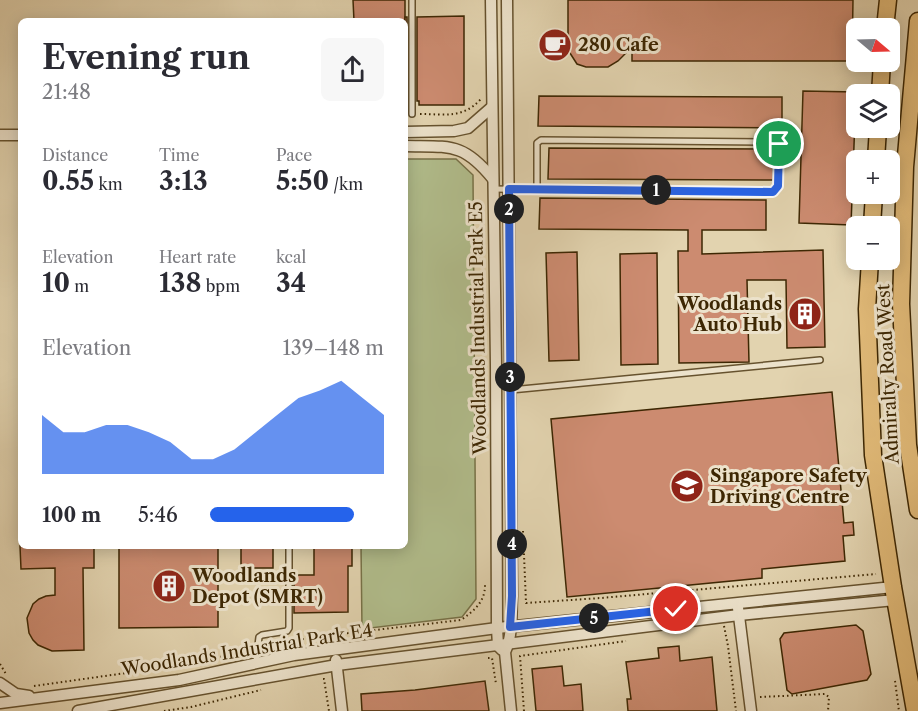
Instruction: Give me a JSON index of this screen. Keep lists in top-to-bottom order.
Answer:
{
  "streets": {
    "main road": ["Admiralty Road West"],
    "street": ["Woodlands Industrial Park E5", "Woodlands Industrial Park E4"]
  },
  "crossings": [
    ["Woodlands Industrial Park E5", "Woodlands Industrial Park E4"],
    ["Admiralty Road West", "Woodlands Industrial Park E4"]
  ],
  "places": {
    "cafe": ["280 Cafe"],
    "building": ["Woodlands Auto Hub", "Woodlands Depot (SMRT)"],
    "school or university": ["Singapore Safety Driving Centre"]
  },
  "north": "right",
  "page": {
    "map_buttons": ["+", "−"],
    "heading": ["Evening run", "21:48"],
    "stats": [
      ["Distance", "0.55 km"],
      ["Time", "3:13"],
      ["Pace", "5:50 /km"],
      ["Elevation", "10 m"],
      ["Heart rate", "138 bpm"],
      ["kcal", "34"]
    ],
    "pins": [
      "1",
      "2",
      "3",
      "4",
      "5"
    ],
    "chart": ["Elevation", "139–148 m"],
    "list": [
      {
        "name": "100 m",
        "note": "5:46"
      }
    ]
  }
}
